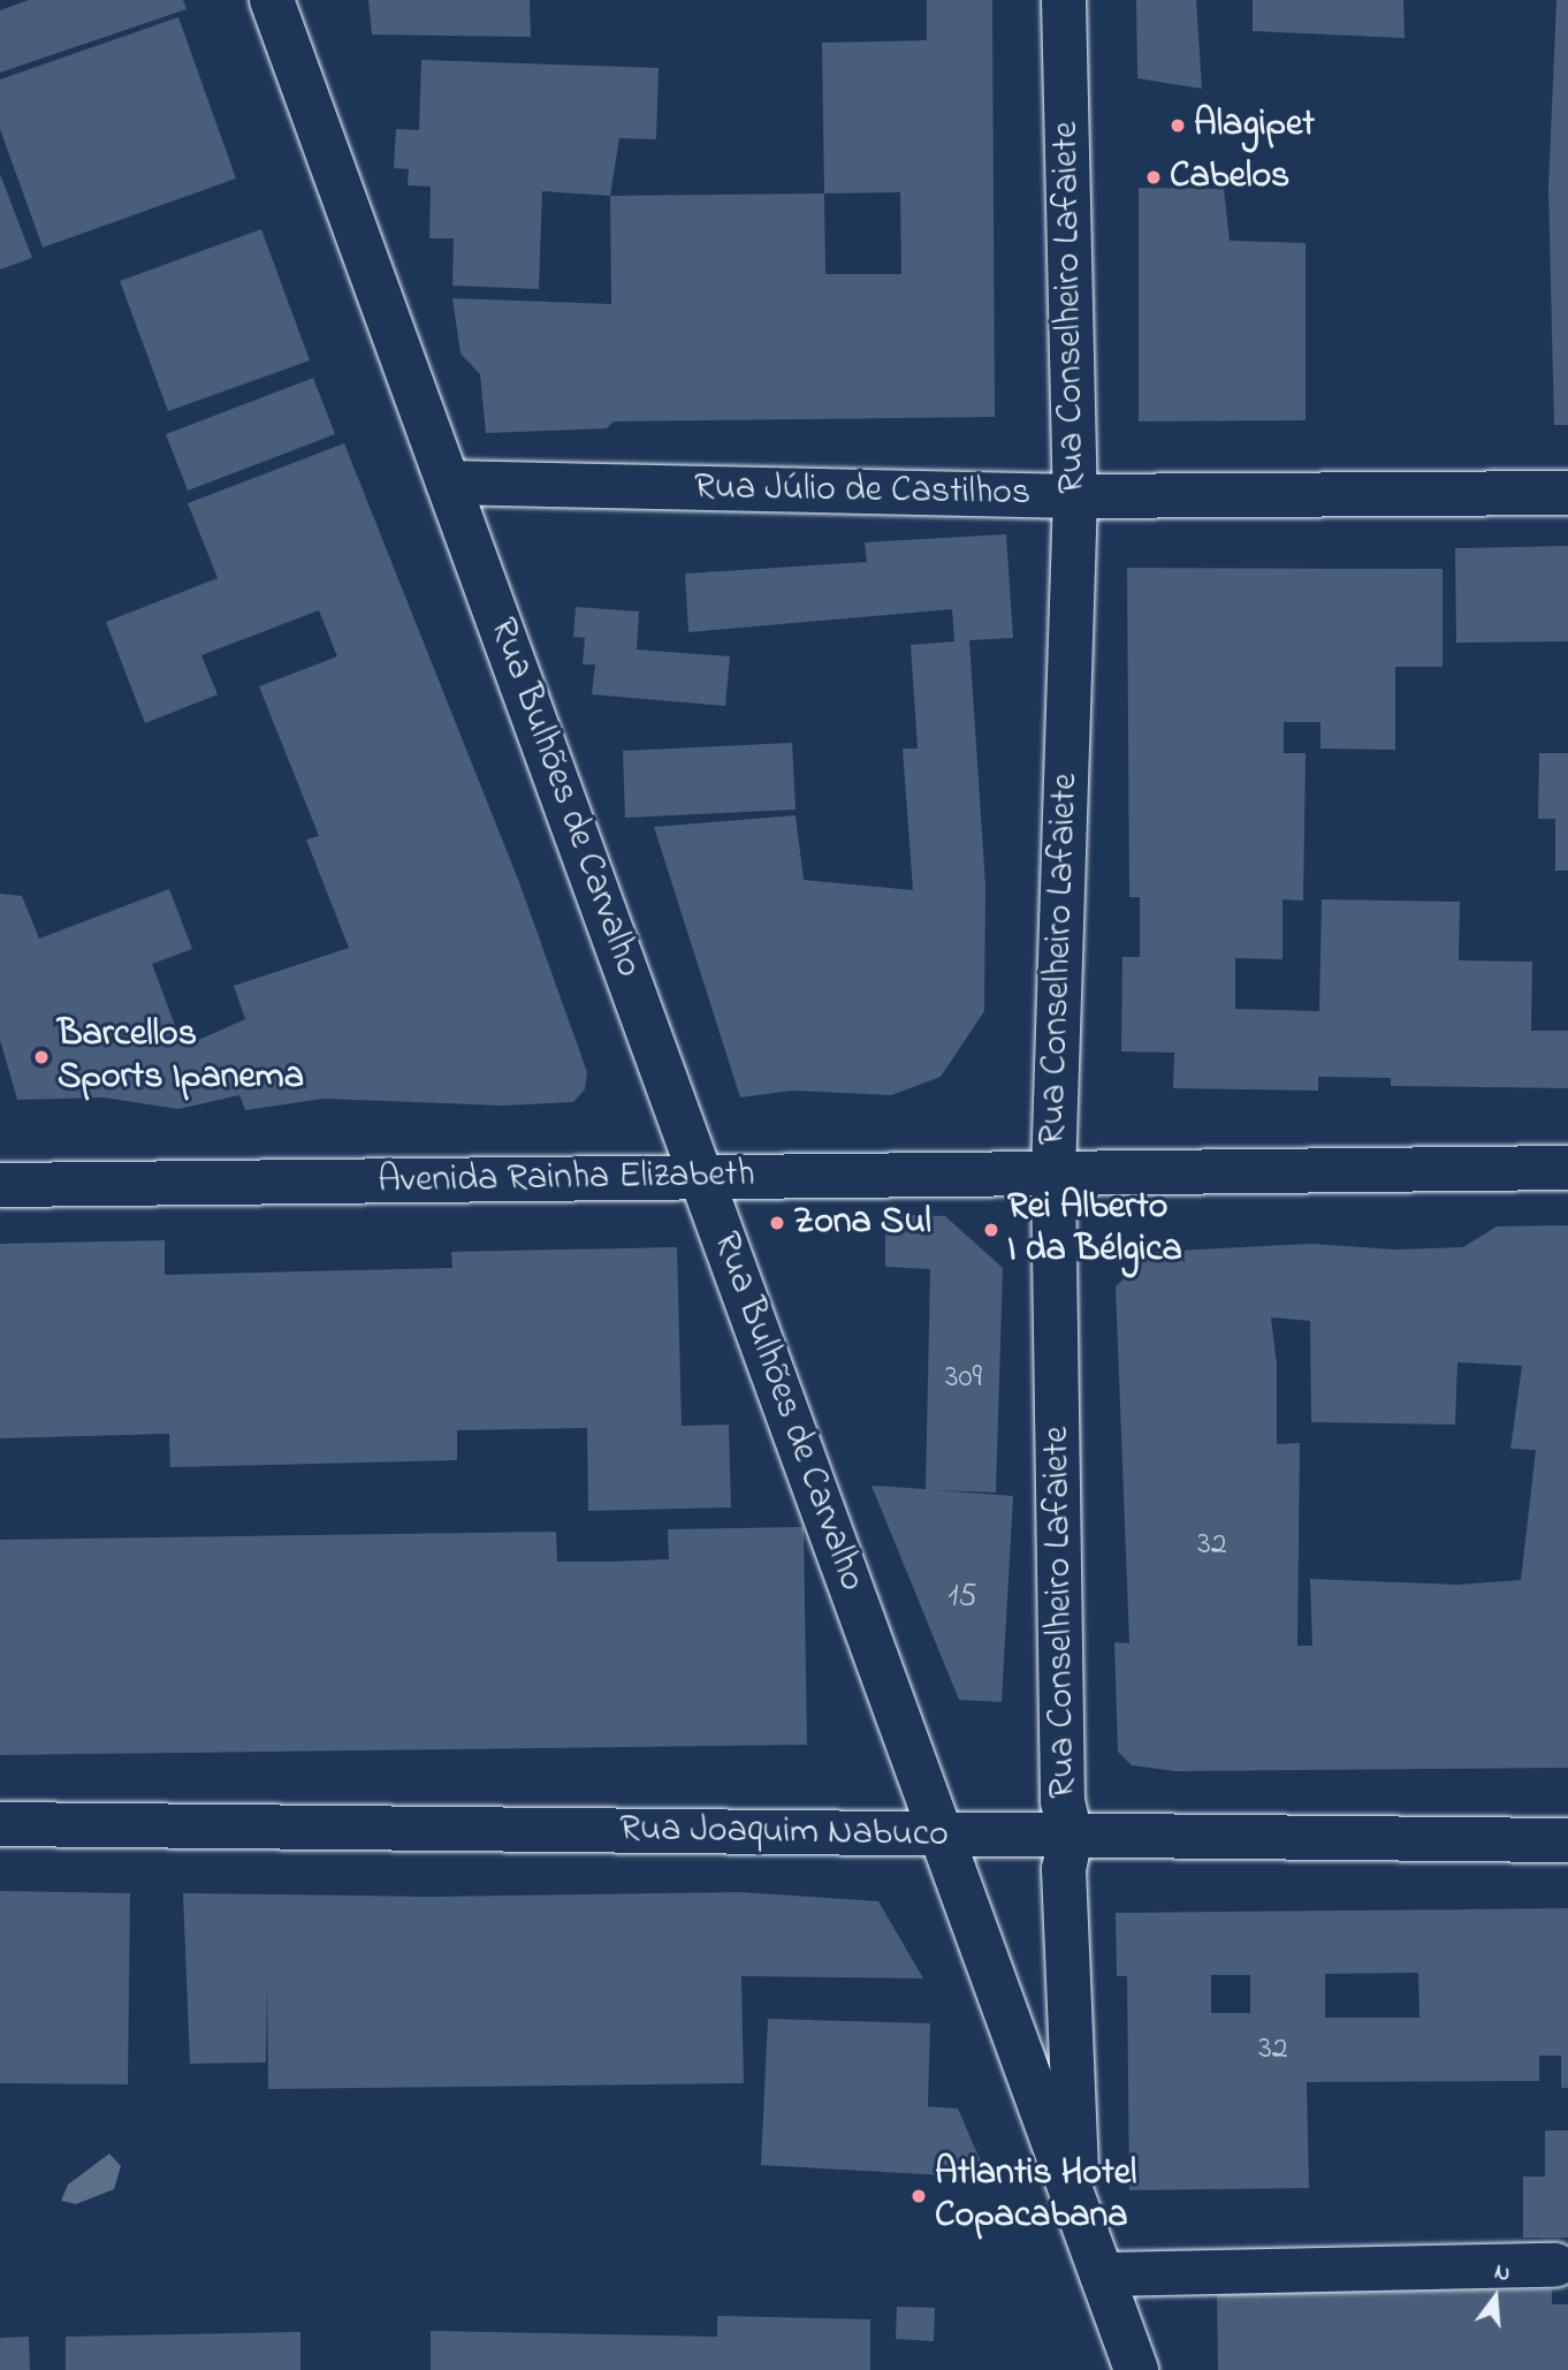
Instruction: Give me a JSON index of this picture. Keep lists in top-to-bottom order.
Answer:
{
  "streets": {
    "main road": [
      "Rua Conselheiro Lafaiete",
      "Rua Júlio de Castilhos",
      "Rua Bulhões de Carvalho",
      "Avenida Rainha Elizabeth",
      "Rua Joaquim Nabuco"
    ]
  },
  "crossings": [
    ["Rua Conselheiro Lafaiete", "Rua Júlio de Castilhos"],
    ["Rua Conselheiro Lafaiete", "Rua Bulhões de Carvalho"],
    ["Rua Conselheiro Lafaiete", "Avenida Rainha Elizabeth"],
    ["Rua Conselheiro Lafaiete", "Rua Joaquim Nabuco"],
    ["Rua Júlio de Castilhos", "Rua Bulhões de Carvalho"],
    ["Rua Bulhões de Carvalho", "Avenida Rainha Elizabeth"],
    ["Rua Bulhões de Carvalho", "Rua Joaquim Nabuco"]
  ],
  "places": [
    "Alagipet",
    "Cabelos",
    "Barcellos Sports Ipanema",
    "Zona Sul",
    "Rei Alberto I da Bélgica",
    "Atlantis Hotel Copacabana"
  ],
  "house_numbers": [
    "309",
    "32",
    "15",
    "32"
  ],
  "north": "top"
}
